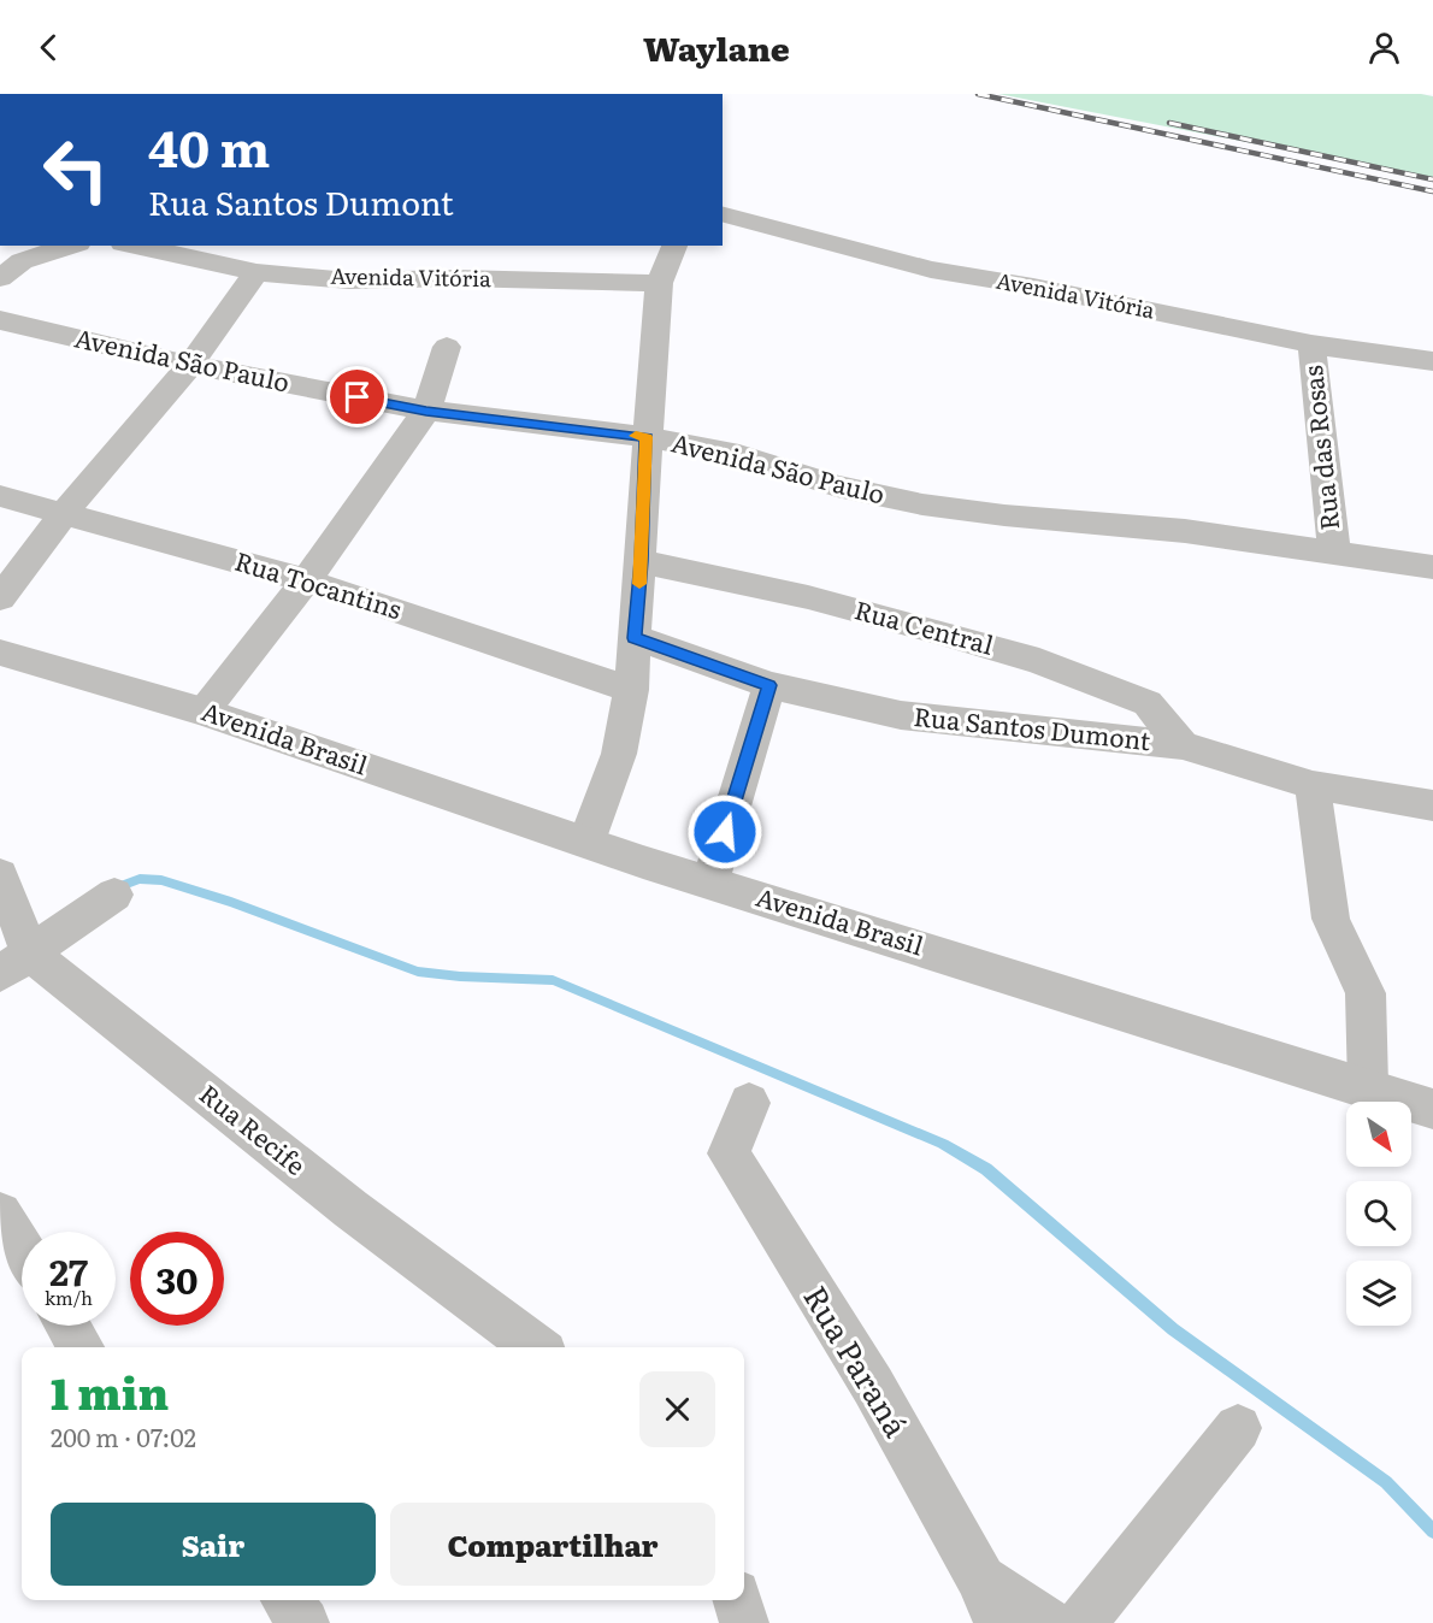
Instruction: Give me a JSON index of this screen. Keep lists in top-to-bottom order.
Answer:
{
  "streets": {
    "street": [
      "Avenida Vitória",
      "Avenida São Paulo",
      "Rua das Rosas",
      "Rua Tocantins",
      "Rua Central",
      "Rua Santos Dumont",
      "Avenida Brasil",
      "Rua Recife",
      "Rua Paraná"
    ]
  },
  "crossings": [
    ["Avenida Vitória", "Rua das Rosas"],
    ["Avenida São Paulo", "Rua das Rosas"],
    ["Rua Central", "Rua Santos Dumont"]
  ],
  "north": "bottom right",
  "page": {
    "header": "Waylane",
    "turn": ["40 m", "Rua Santos Dumont"],
    "speed": "27 km/h",
    "limit": "30",
    "heading": ["1 min", "200 m · 07:02"],
    "buttons": ["Sair", "Compartilhar"]
  }
}
